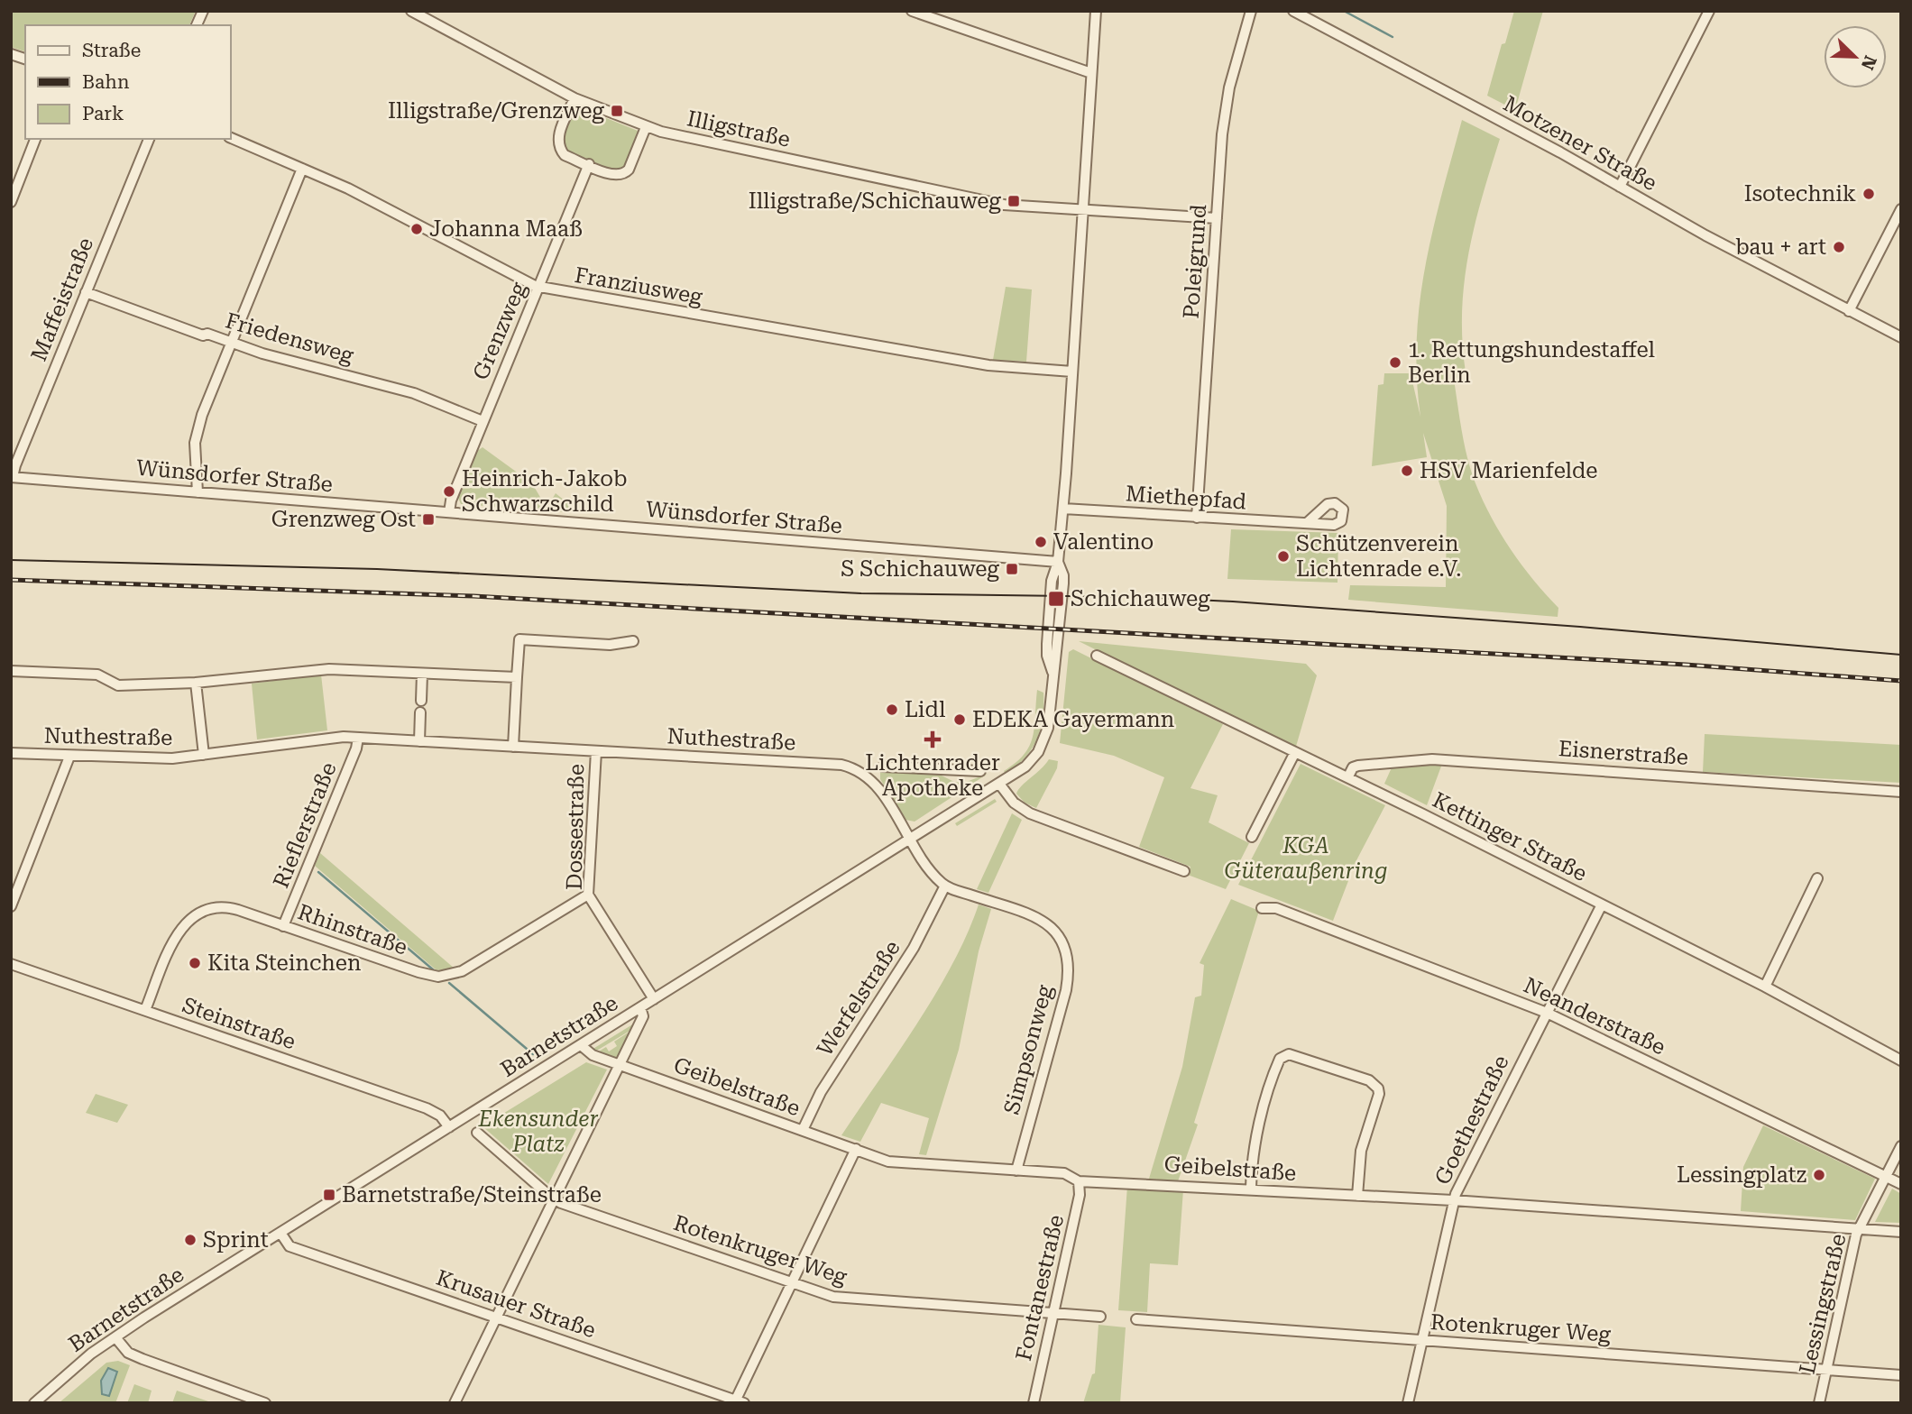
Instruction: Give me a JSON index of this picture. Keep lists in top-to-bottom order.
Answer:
{
  "streets": {
    "street": [
      "Illigstraße",
      "Motzener Straße",
      "Poleigrund",
      "Franziusweg",
      "Maffeistraße",
      "Grenzweg",
      "Friedensweg",
      "Wünsdorfer Straße",
      "Miethepfad",
      "Nuthestraße",
      "Eisnerstraße",
      "Rieflerstraße",
      "Dossestraße",
      "Kettinger Straße",
      "Rhinstraße",
      "Werfelstraße",
      "Neanderstraße",
      "Steinstraße",
      "Barnetstraße",
      "Simpsonweg",
      "Geibelstraße",
      "Goethestraße",
      "Rotenkruger Weg",
      "Fontanestraße",
      "Krusauer Straße",
      "Lessingstraße"
    ]
  },
  "crossings": [
    ["Illigstraße", "Poleigrund"],
    ["Poleigrund", "Miethepfad"],
    ["Franziusweg", "Grenzweg"],
    ["Maffeistraße", "Friedensweg"],
    ["Maffeistraße", "Wünsdorfer Straße"],
    ["Grenzweg", "Friedensweg"],
    ["Grenzweg", "Wünsdorfer Straße"],
    ["Wünsdorfer Straße", "Barnetstraße"],
    ["Nuthestraße", "Rieflerstraße"],
    ["Nuthestraße", "Dossestraße"],
    ["Nuthestraße", "Barnetstraße"],
    ["Nuthestraße", "Simpsonweg"],
    ["Eisnerstraße", "Kettinger Straße"],
    ["Rieflerstraße", "Rhinstraße"],
    ["Dossestraße", "Rhinstraße"],
    ["Dossestraße", "Barnetstraße"],
    ["Kettinger Straße", "Goethestraße"],
    ["Rhinstraße", "Steinstraße"],
    ["Werfelstraße", "Simpsonweg"],
    ["Werfelstraße", "Geibelstraße"],
    ["Neanderstraße", "Goethestraße"],
    ["Neanderstraße", "Lessingstraße"],
    ["Steinstraße", "Barnetstraße"],
    ["Barnetstraße", "Simpsonweg"],
    ["Barnetstraße", "Geibelstraße"],
    ["Barnetstraße", "Krusauer Straße"],
    ["Simpsonweg", "Geibelstraße"],
    ["Geibelstraße", "Goethestraße"],
    ["Geibelstraße", "Fontanestraße"],
    ["Geibelstraße", "Lessingstraße"],
    ["Goethestraße", "Rotenkruger Weg"],
    ["Rotenkruger Weg", "Fontanestraße"],
    ["Rotenkruger Weg", "Lessingstraße"]
  ],
  "parks": ["KGA Güteraußenring", "Ekensunder Platz"],
  "places": {
    "transit": [
      "Illigstraße/Grenzweg",
      "Illigstraße/Schichauweg",
      "Grenzweg Ost",
      "S Schichauweg",
      "Schichauweg",
      "Barnetstraße/Steinstraße"
    ],
    "other": [
      "Isotechnik",
      "Johanna Maaß",
      "bau + art",
      "1. Rettungshundestaffel Berlin",
      "HSV Marienfelde",
      "Heinrich-Jakob Schwarzschild",
      "Valentino",
      "Schützenverein Lichtenrade e.V.",
      "Lidl",
      "EDEKA Gayermann",
      "Kita Steinchen",
      "Lessingplatz",
      "Sprint"
    ],
    "health": ["Lichtenrader Apotheke"]
  },
  "legend": ["Straße", "Bahn", "Park"],
  "north": "bottom right"
}
